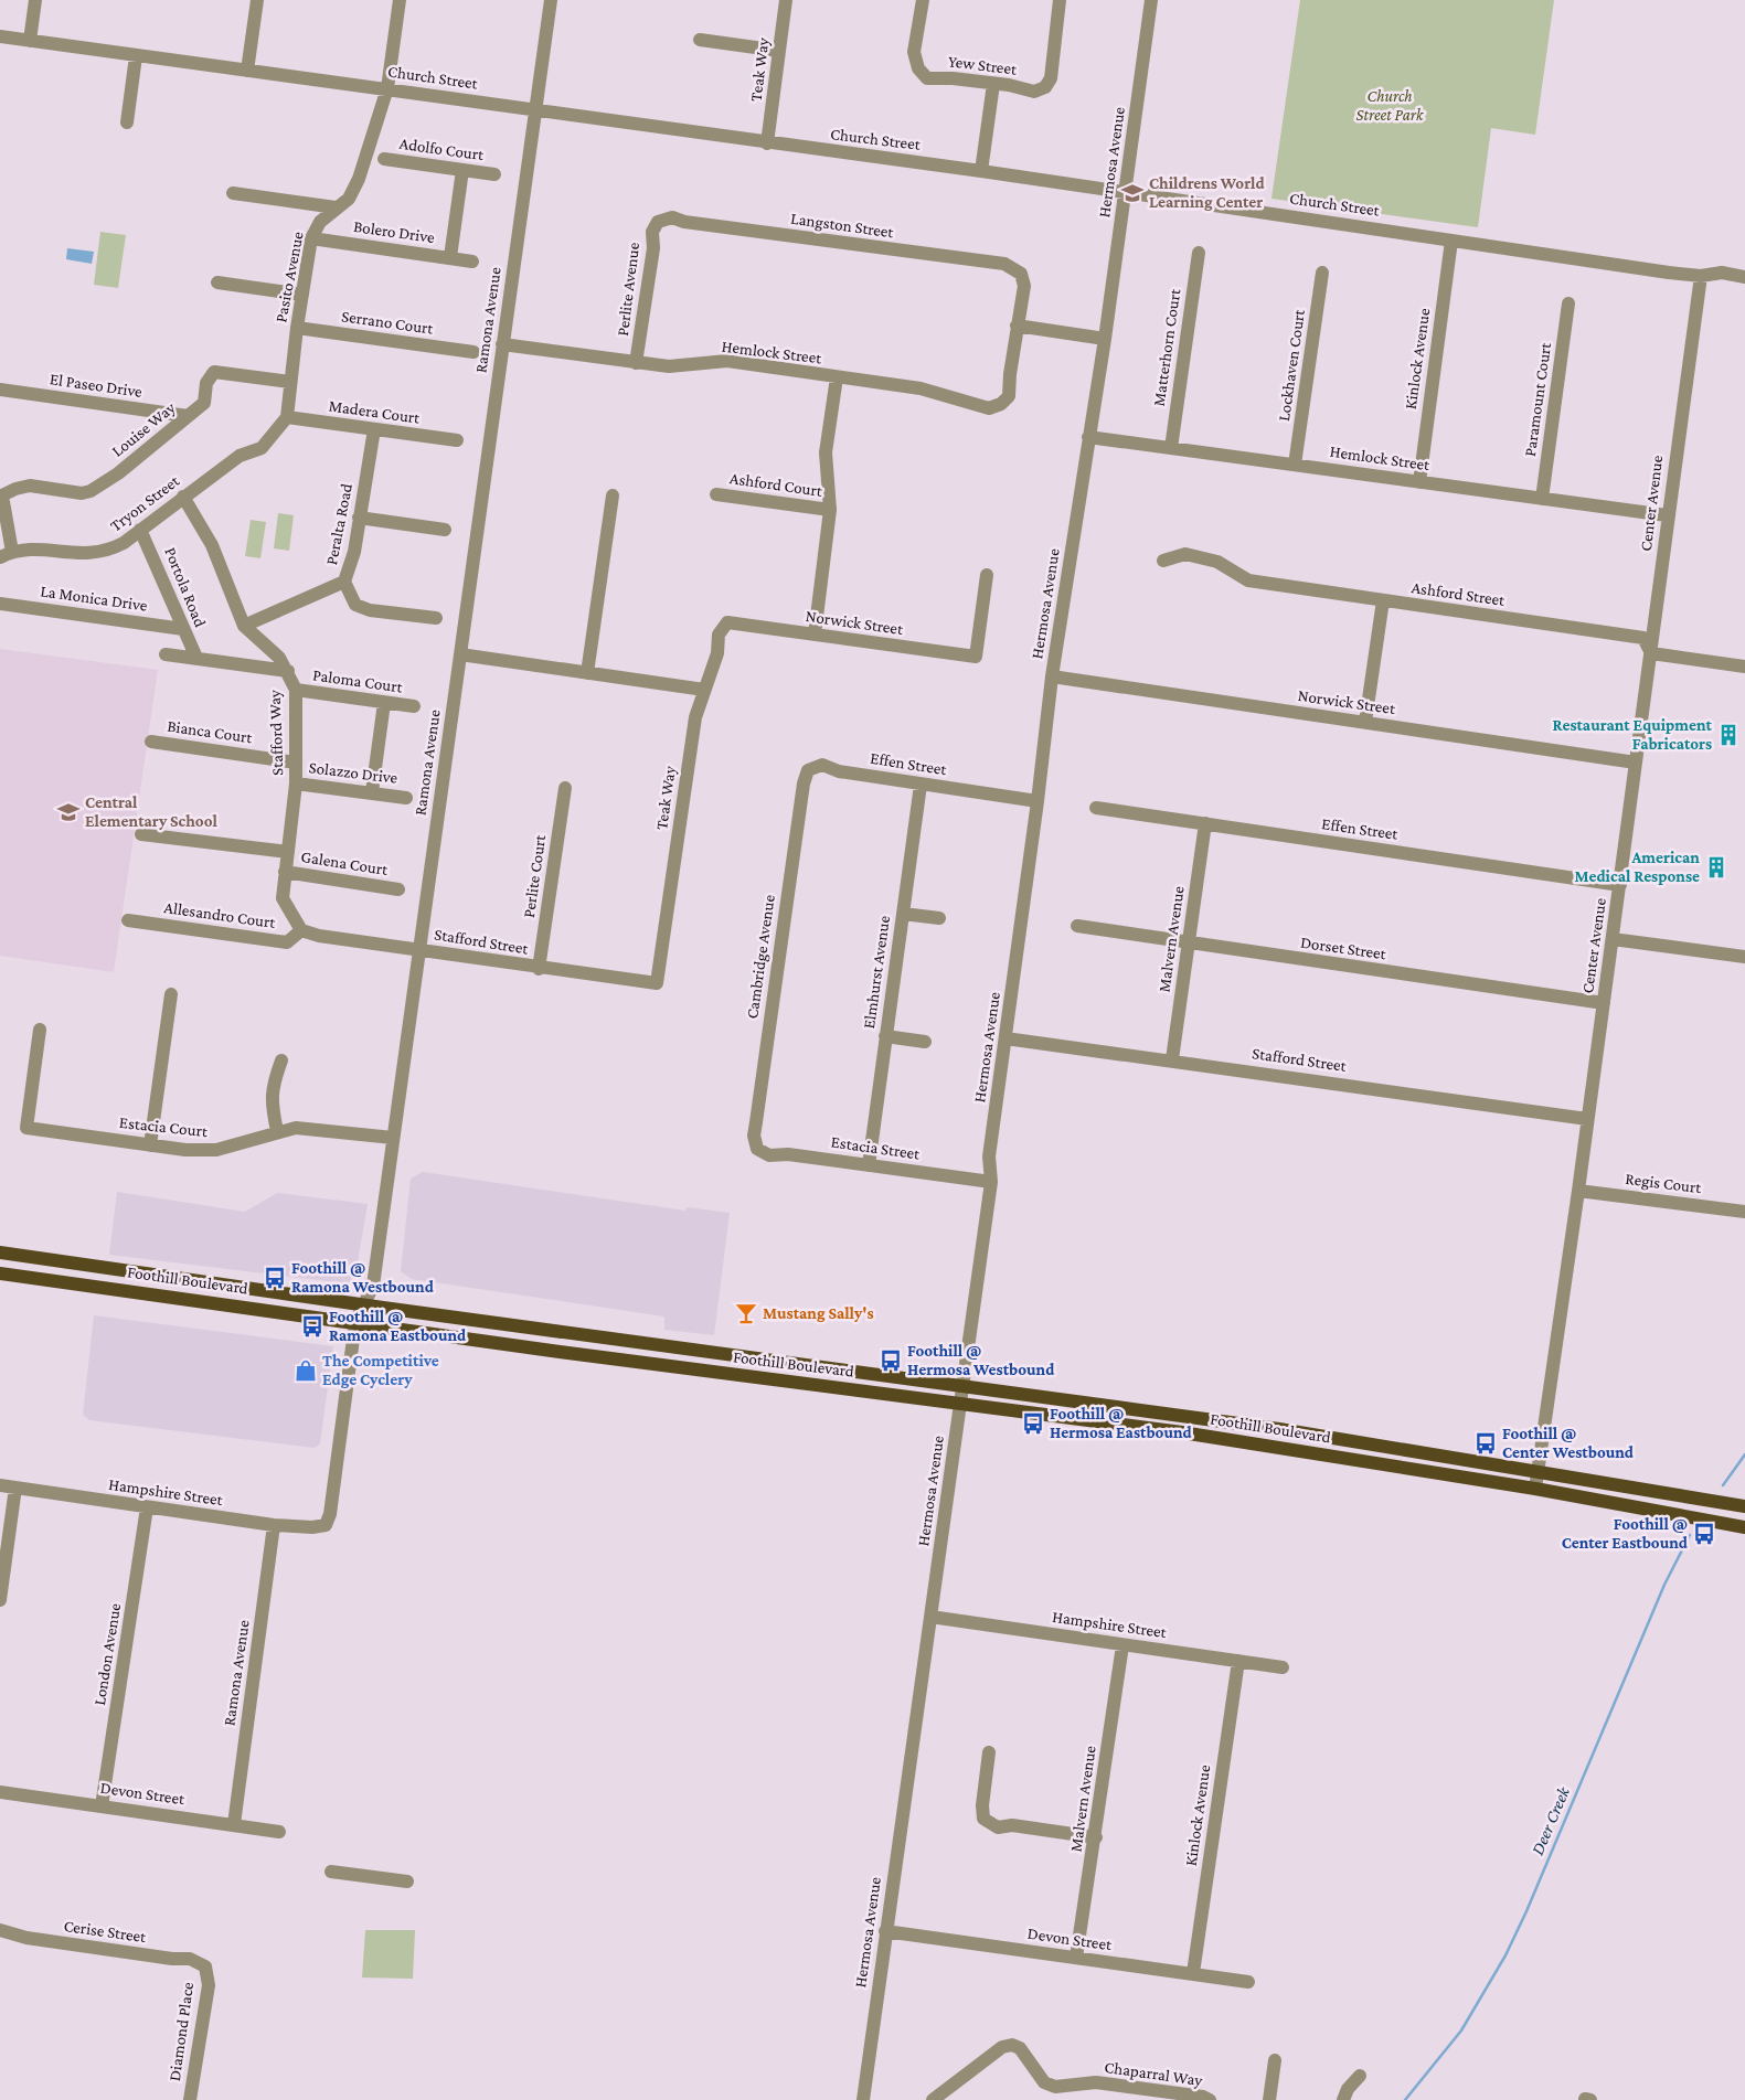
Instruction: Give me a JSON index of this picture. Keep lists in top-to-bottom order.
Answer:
{
  "streets": {
    "main road": ["Foothill Boulevard"],
    "street": [
      "Yew Street",
      "Teak Way",
      "Church Street",
      "Adolfo Court",
      "Hermosa Avenue",
      "Langston Street",
      "Bolero Drive",
      "Pasito Avenue",
      "Perlite Avenue",
      "Ramona Avenue",
      "Serrano Court",
      "Matterhorn Court",
      "Hemlock Street",
      "Kinlock Avenue",
      "Lockhaven Court",
      "El Paseo Drive",
      "Paramount Court",
      "Madera Court",
      "Louise Way",
      "Ashford Court",
      "Tryon Street",
      "Center Avenue",
      "Peralta Road",
      "Portola Road",
      "Ashford Street",
      "La Monica Drive",
      "Norwick Street",
      "Paloma Court",
      "Bianca Court",
      "Stafford Way",
      "Effen Street",
      "Solazzo Drive",
      "Galena Court",
      "Perlite Court",
      "Allesandro Court",
      "Malvern Avenue",
      "Stafford Street",
      "Dorset Street",
      "Cambridge Avenue",
      "Elmhurst Avenue",
      "Estacia Court",
      "Estacia Street",
      "Regis Court",
      "Hampshire Street",
      "London Avenue",
      "Devon Street",
      "Cerise Street",
      "Diamond Place",
      "Chaparral Way"
    ]
  },
  "crossings": [
    ["Teak Way", "Church Street"],
    ["Teak Way", "Norwick Street"],
    ["Teak Way", "Stafford Street"],
    ["Church Street", "Hermosa Avenue"],
    ["Church Street", "Pasito Avenue"],
    ["Church Street", "Ramona Avenue"],
    ["Church Street", "Kinlock Avenue"],
    ["Church Street", "Center Avenue"],
    ["Hermosa Avenue", "Hemlock Street"],
    ["Hermosa Avenue", "Norwick Street"],
    ["Hermosa Avenue", "Effen Street"],
    ["Hermosa Avenue", "Stafford Street"],
    ["Hermosa Avenue", "Estacia Street"],
    ["Hermosa Avenue", "Foothill Boulevard"],
    ["Hermosa Avenue", "Hampshire Street"],
    ["Hermosa Avenue", "Devon Street"],
    ["Langston Street", "Perlite Avenue"],
    ["Langston Street", "Hemlock Street"],
    ["Bolero Drive", "Pasito Avenue"],
    ["Pasito Avenue", "Serrano Court"],
    ["Pasito Avenue", "Madera Court"],
    ["Pasito Avenue", "Louise Way"],
    ["Pasito Avenue", "Tryon Street"],
    ["Perlite Avenue", "Hemlock Street"],
    ["Ramona Avenue", "Hemlock Street"],
    ["Ramona Avenue", "Stafford Street"],
    ["Ramona Avenue", "Estacia Court"],
    ["Ramona Avenue", "Foothill Boulevard"],
    ["Ramona Avenue", "Hampshire Street"],
    ["Ramona Avenue", "Devon Street"],
    ["Matterhorn Court", "Hemlock Street"],
    ["Hemlock Street", "Kinlock Avenue"],
    ["Hemlock Street", "Lockhaven Court"],
    ["Hemlock Street", "Paramount Court"],
    ["Hemlock Street", "Center Avenue"],
    ["Kinlock Avenue", "Hampshire Street"],
    ["Kinlock Avenue", "Devon Street"],
    ["El Paseo Drive", "Louise Way"],
    ["Madera Court", "Tryon Street"],
    ["Madera Court", "Peralta Road"],
    ["Tryon Street", "Portola Road"],
    ["Tryon Street", "Stafford Way"],
    ["Center Avenue", "Ashford Street"],
    ["Center Avenue", "Norwick Street"],
    ["Center Avenue", "Effen Street"],
    ["Center Avenue", "Stafford Street"],
    ["Center Avenue", "Dorset Street"],
    ["Center Avenue", "Regis Court"],
    ["Center Avenue", "Foothill Boulevard"],
    ["Peralta Road", "Stafford Way"],
    ["Portola Road", "La Monica Drive"],
    ["Paloma Court", "Stafford Way"],
    ["Bianca Court", "Stafford Way"],
    ["Stafford Way", "Solazzo Drive"],
    ["Stafford Way", "Galena Court"],
    ["Stafford Way", "Allesandro Court"],
    ["Stafford Way", "Stafford Street"],
    ["Effen Street", "Malvern Avenue"],
    ["Effen Street", "Cambridge Avenue"],
    ["Effen Street", "Elmhurst Avenue"],
    ["Perlite Court", "Stafford Street"],
    ["Allesandro Court", "Stafford Street"],
    ["Malvern Avenue", "Stafford Street"],
    ["Malvern Avenue", "Dorset Street"],
    ["Malvern Avenue", "Hampshire Street"],
    ["Malvern Avenue", "Devon Street"],
    ["Cambridge Avenue", "Estacia Street"],
    ["Elmhurst Avenue", "Estacia Street"],
    ["Hampshire Street", "London Avenue"],
    ["London Avenue", "Devon Street"],
    ["Cerise Street", "Diamond Place"]
  ],
  "water": ["Deer Creek"],
  "parks": ["Church Street Park"],
  "places": {
    "school or university": ["Childrens World Learning Center", "Central Elementary School"],
    "building": ["Restaurant Equipment Fabricators", "American Medical Response"],
    "bus stop": [
      "Foothill @ Ramona Westbound",
      "Foothill @ Ramona Eastbound",
      "Foothill @ Hermosa Westbound",
      "Foothill @ Hermosa Eastbound",
      "Foothill @ Center Westbound",
      "Foothill @ Center Eastbound"
    ],
    "bar": ["Mustang Sally's"],
    "shop": ["The Competitive Edge Cyclery"]
  }
}
